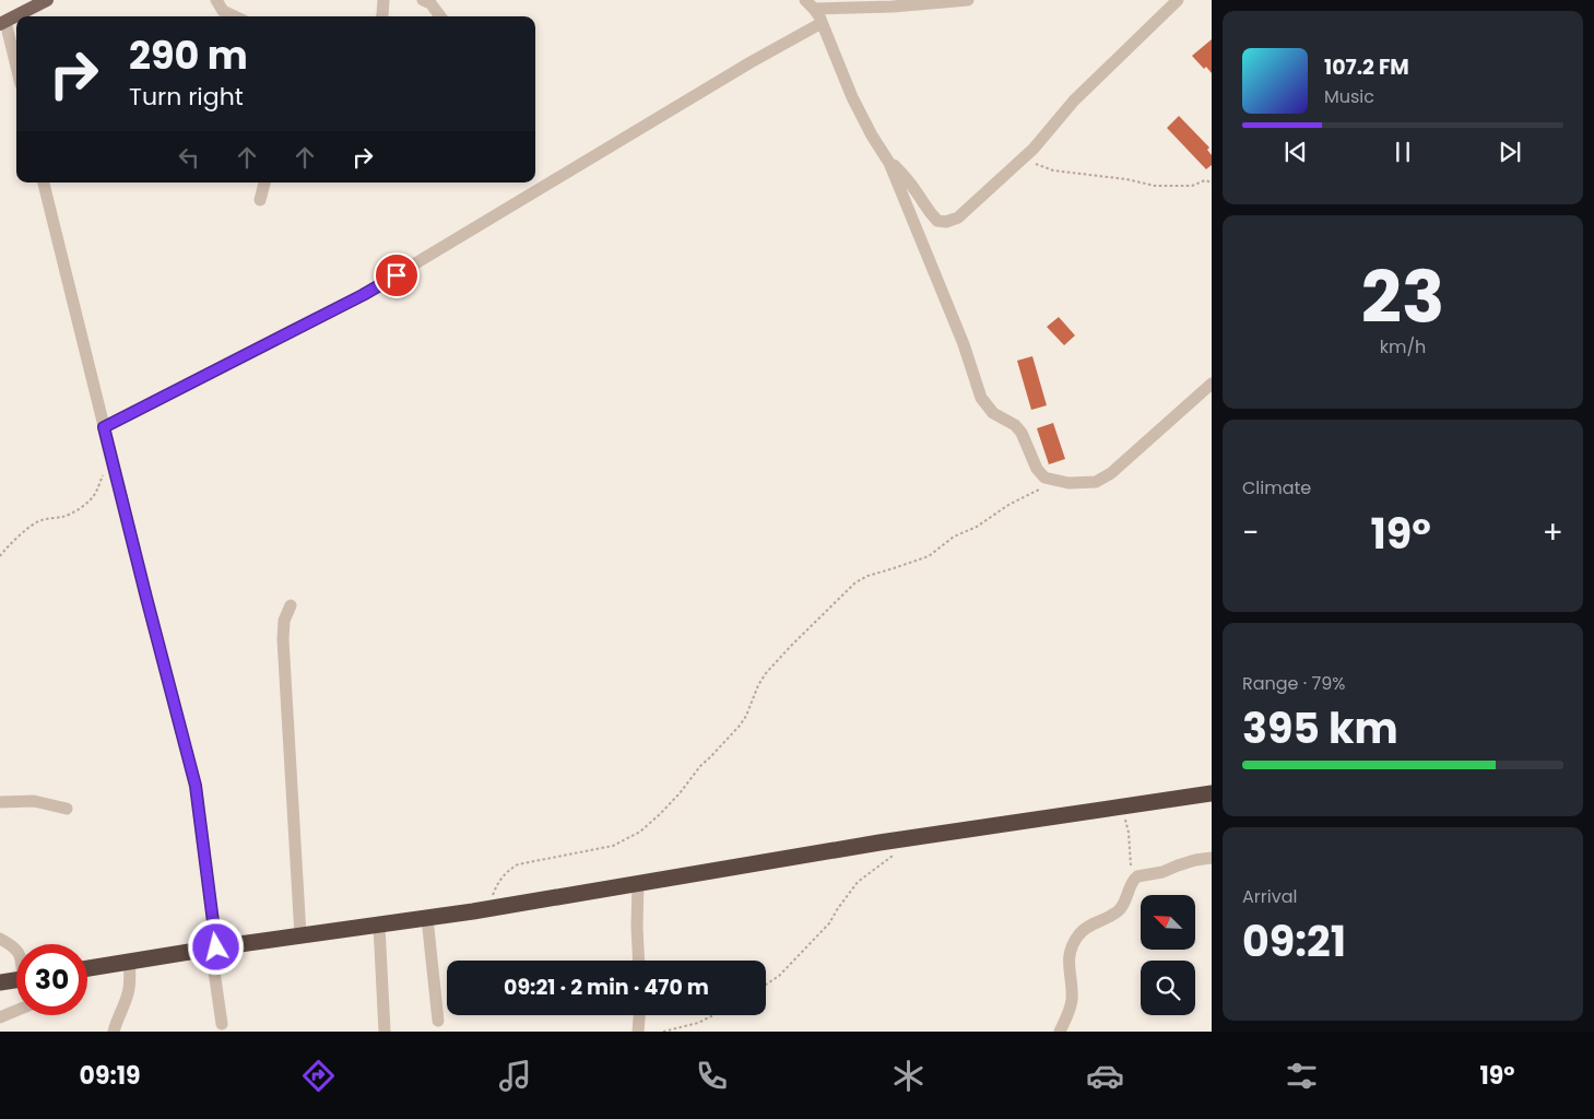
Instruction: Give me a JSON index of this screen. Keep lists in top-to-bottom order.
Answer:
{
  "north": "top left",
  "page": {
    "turn": ["290 m", "Turn right"],
    "song": ["107.2 FM", "Music"],
    "tile": [
      ["23", "km/h"],
      "Climate",
      ["Range · 79%", "395 km"],
      ["Arrival", "09:21"]
    ],
    "heat": ["−", "19°", "+"],
    "limit": "30",
    "trip": "09:21 · 2 min · 470 m",
    "tabs": ["09:19", "19°"]
  }
}
